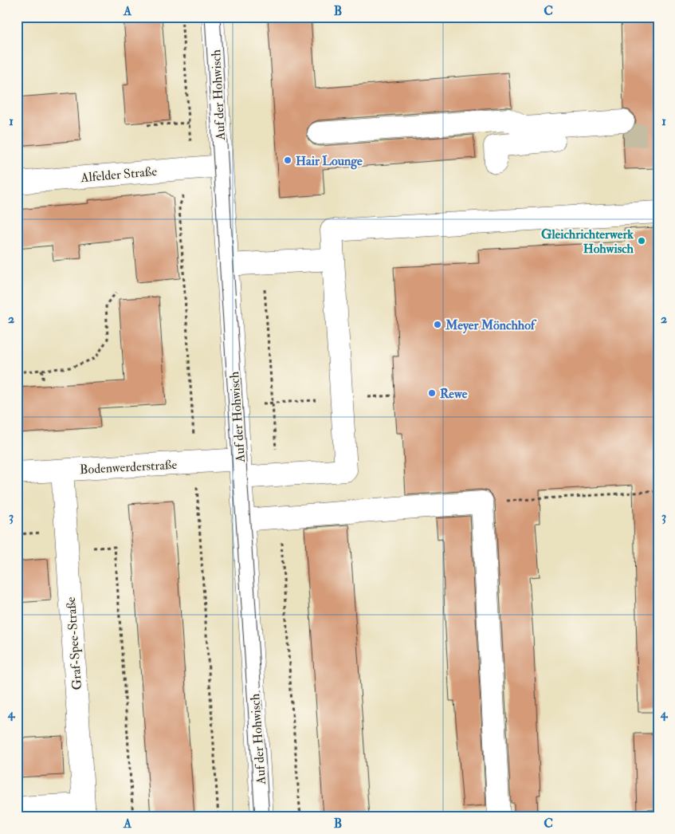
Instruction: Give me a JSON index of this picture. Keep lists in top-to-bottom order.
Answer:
{
  "streets": {
    "street": [
      "Auf der Hohwisch",
      "Alfelder Straße",
      "Bodenwerderstraße",
      "Graf-Spee-Straße"
    ]
  },
  "crossings": [
    ["Auf der Hohwisch", "Alfelder Straße"],
    ["Auf der Hohwisch", "Bodenwerderstraße"],
    ["Bodenwerderstraße", "Graf-Spee-Straße"]
  ],
  "places": [
    "Hair Lounge",
    "Gleichrichterwerk Hohwisch",
    "Meyer Mönchhof",
    "Rewe"
  ],
  "grid": {
    "columns": ["A", "B", "C"],
    "rows": [
      "1",
      "2",
      "3",
      "4"
    ]
  }
}
